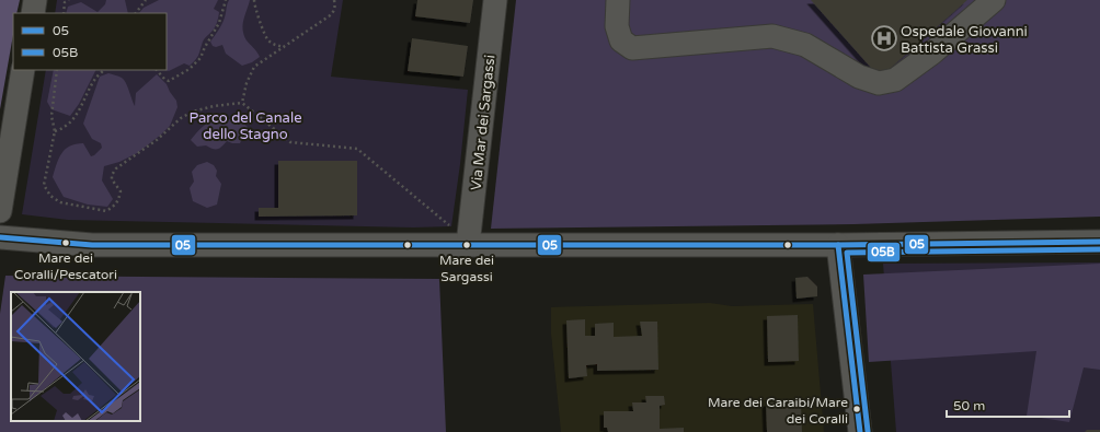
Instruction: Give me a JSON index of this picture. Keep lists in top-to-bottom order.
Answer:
{
  "streets": {
    "street": ["Via Mar dei Sargassi"]
  },
  "parks": ["Parco del Canale dello Stagno"],
  "places": {
    "hospital": ["Ospedale Giovanni Battista Grassi"],
    "other": ["Mare dei Coralli/Pescatori", "Mare dei Sargassi", "Mare dei Caraibi/Mare dei Coralli"]
  },
  "lines": ["transit line 05", "transit line 05B"],
  "legend": ["05", "05B"],
  "scale_bar": "50 m"
}
